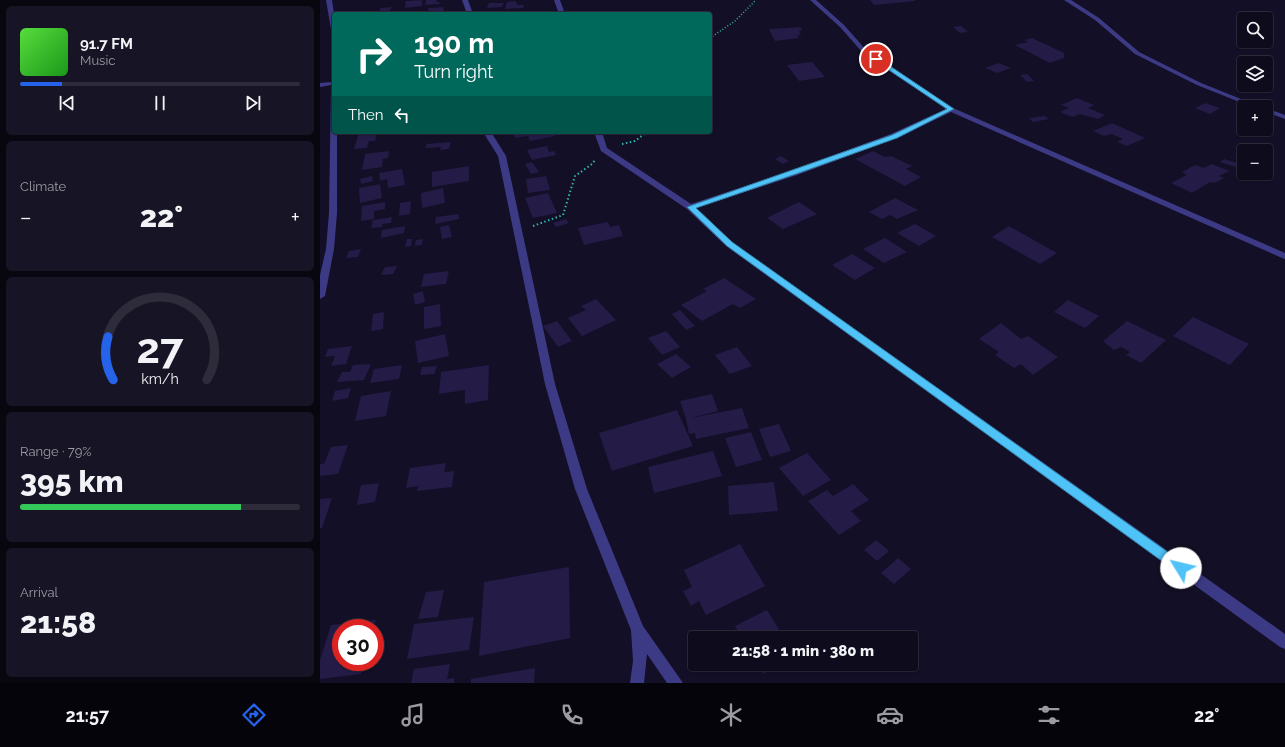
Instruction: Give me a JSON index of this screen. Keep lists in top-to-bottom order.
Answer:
{
  "page": {
    "map_buttons": ["+", "−"],
    "turn": ["190 m", "Turn right"],
    "song": ["91.7 FM", "Music"],
    "then": "Then",
    "tile": [
      "Climate",
      ["Range · 79%", "395 km"],
      ["Arrival", "21:58"]
    ],
    "heat": ["−", "22°", "+"],
    "limit": "30",
    "trip": "21:58 · 1 min · 380 m",
    "tabs": ["21:57", "22°"],
    "gauge": ["27", "km/h"]
  }
}
